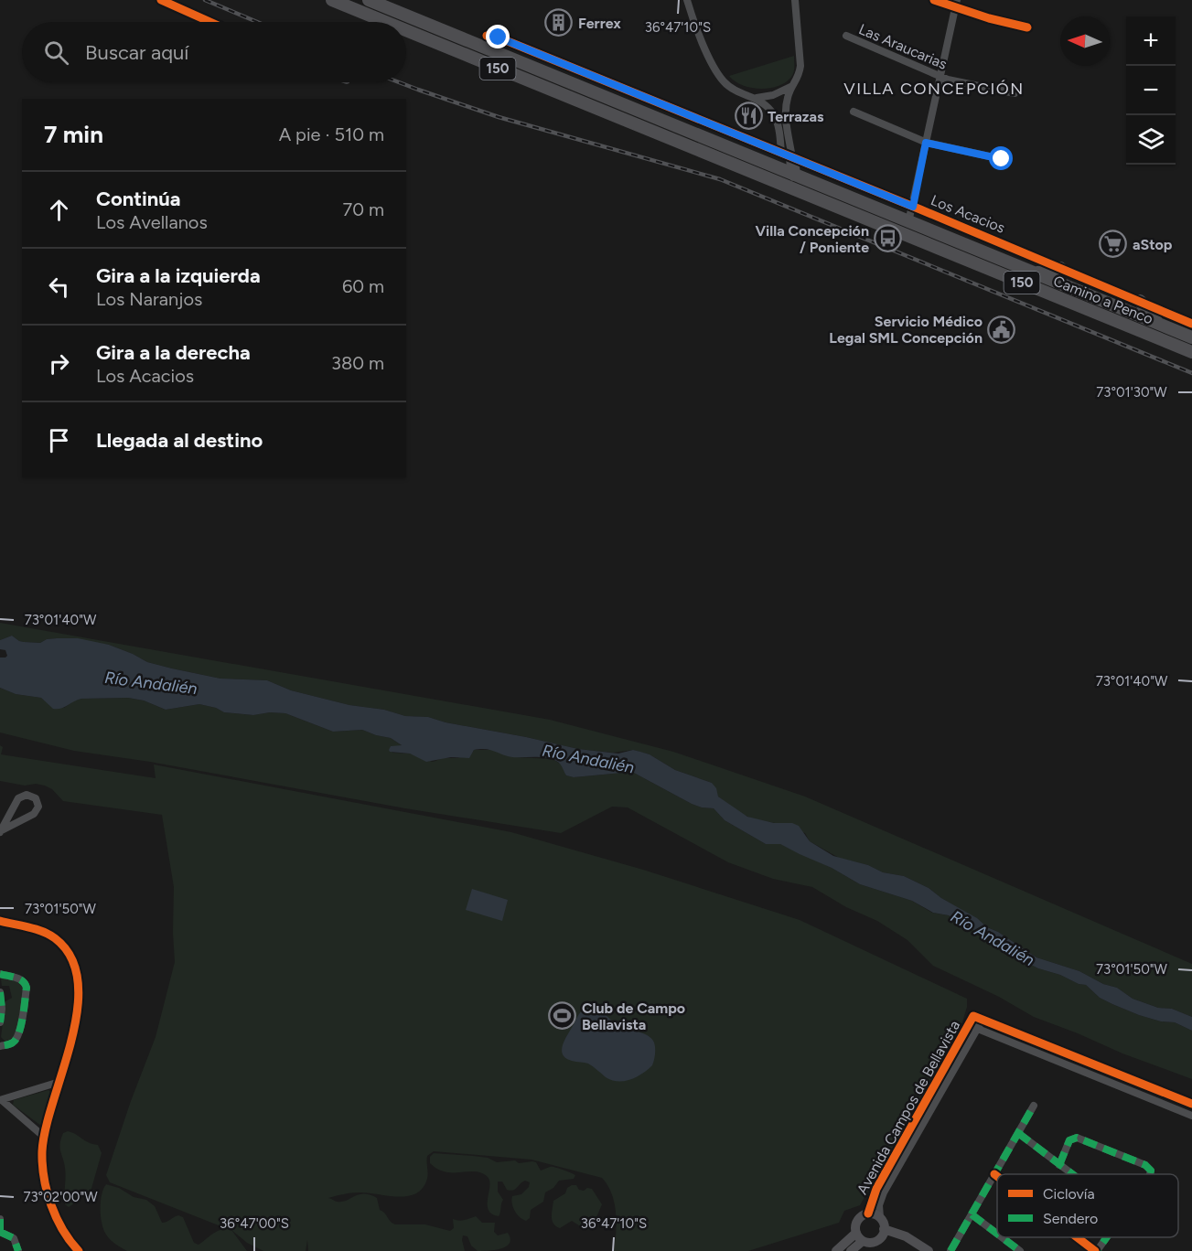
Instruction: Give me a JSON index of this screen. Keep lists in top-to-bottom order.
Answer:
{
  "streets": {
    "highway": ["150", "Camino a Penco"],
    "street": ["Las Araucarias", "Los Acacios", "Avenida Campos de Bellavista"]
  },
  "districts": ["VILLA CONCEPCIÓN"],
  "water": ["Río Andalién"],
  "places": {
    "building": ["Ferrex"],
    "restaurant": ["Terrazas"],
    "bus stop": ["Villa Concepción / Poniente"],
    "supermarket": ["aStop"],
    "public building": ["Servicio Médico Legal SML Concepción"],
    "sports": ["Club de Campo Bellavista"]
  },
  "legend": ["Ciclovía", "Sendero"],
  "north": "left",
  "page": {
    "map_buttons": ["+", "−"],
    "search": "Buscar aquí",
    "heading": ["7 min", "A pie · 510 m"],
    "list": [
      ["Continúa", "Los Avellanos", "70 m"],
      ["Gira a la izquierda", "Los Naranjos", "60 m"],
      ["Gira a la derecha", "Los Acacios", "380 m"],
      "Llegada al destino"
    ]
  },
  "coordinates": [
    "36°47'10\"S",
    "73°01'30\"W",
    "73°01'40\"W",
    "73°01'50\"W",
    "73°02'00\"W",
    "36°47'00\"S"
  ]
}
